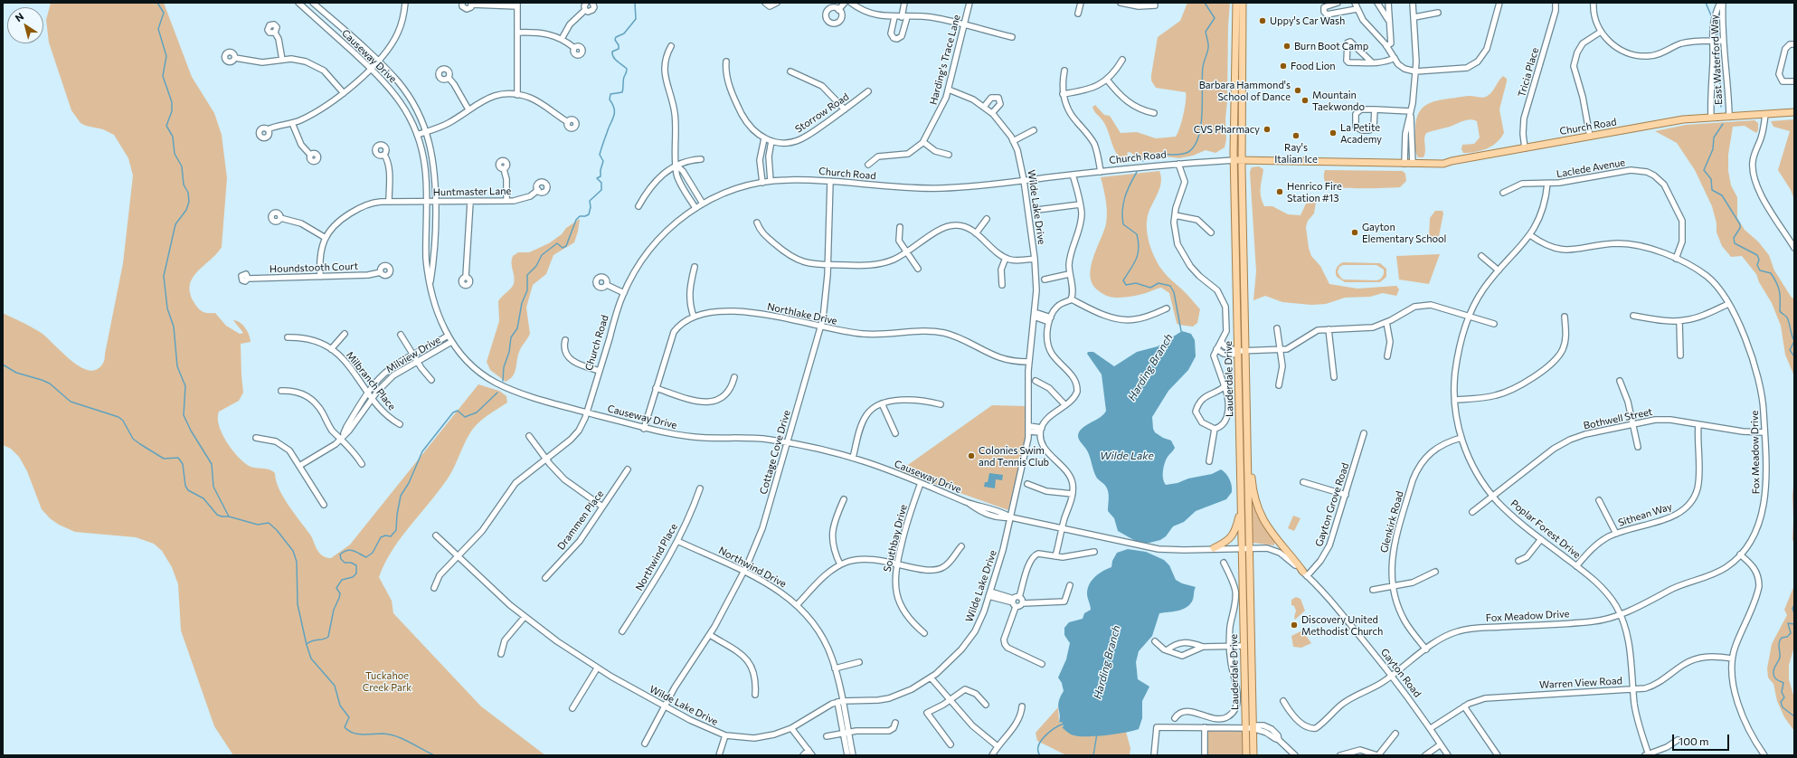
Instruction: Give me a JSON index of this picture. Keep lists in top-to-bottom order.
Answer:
{
  "streets": {
    "main road": ["Church Road", "Lauderdale Drive"],
    "street": [
      "Causeway Drive",
      "Harding's Trace Lane",
      "East Waterford Way",
      "Tricia Place",
      "Storrow Road",
      "Laclede Avenue",
      "Huntmaster Lane",
      "Wilde Lake Drive",
      "Houndstooth Court",
      "Northlake Drive",
      "Milview Drive",
      "Milbranch Place",
      "Bothwell Street",
      "Cottage Cove Drive",
      "Fox Meadow Drive",
      "Gayton Grove Road",
      "Sithean Way",
      "Drammen Place",
      "Glenkirk Road",
      "Poplar Forest Drive",
      "Southbay Drive",
      "Northwind Place",
      "Northwind Drive",
      "Gayton Road",
      "Warren View Road"
    ]
  },
  "crossings": [
    ["Causeway Drive", "Church Road"],
    ["Causeway Drive", "Huntmaster Lane"],
    ["Causeway Drive", "Wilde Lake Drive"],
    ["Causeway Drive", "Northlake Drive"],
    ["Causeway Drive", "Milview Drive"],
    ["Causeway Drive", "Lauderdale Drive"],
    ["Causeway Drive", "Cottage Cove Drive"],
    ["Causeway Drive", "Southbay Drive"],
    ["Causeway Drive", "Gayton Road"],
    ["Harding's Trace Lane", "Wilde Lake Drive"],
    ["East Waterford Way", "Church Road"],
    ["Tricia Place", "Church Road"],
    ["Church Road", "Wilde Lake Drive"],
    ["Church Road", "Lauderdale Drive"],
    ["Church Road", "Cottage Cove Drive"],
    ["Laclede Avenue", "Fox Meadow Drive"],
    ["Laclede Avenue", "Poplar Forest Drive"],
    ["Huntmaster Lane", "Houndstooth Court"],
    ["Wilde Lake Drive", "Northlake Drive"],
    ["Wilde Lake Drive", "Cottage Cove Drive"],
    ["Wilde Lake Drive", "Northwind Drive"],
    ["Northlake Drive", "Cottage Cove Drive"],
    ["Milview Drive", "Milbranch Place"],
    ["Lauderdale Drive", "Gayton Road"],
    ["Bothwell Street", "Fox Meadow Drive"],
    ["Bothwell Street", "Sithean Way"],
    ["Bothwell Street", "Poplar Forest Drive"],
    ["Cottage Cove Drive", "Northwind Drive"],
    ["Fox Meadow Drive", "Glenkirk Road"],
    ["Fox Meadow Drive", "Poplar Forest Drive"],
    ["Fox Meadow Drive", "Gayton Road"],
    ["Gayton Grove Road", "Gayton Road"],
    ["Sithean Way", "Poplar Forest Drive"],
    ["Glenkirk Road", "Poplar Forest Drive"],
    ["Poplar Forest Drive", "Warren View Road"],
    ["Northwind Place", "Northwind Drive"],
    ["Gayton Road", "Warren View Road"]
  ],
  "water": ["Harding Branch", "Wilde Lake"],
  "parks": ["Tuckahoe Creek Park"],
  "places": [
    "Uppy's Car Wash",
    "Burn Boot Camp",
    "Food Lion",
    "Barbara Hammond's School of Dance",
    "Mountain Taekwondo",
    "CVS Pharmacy",
    "La Petite Academy",
    "Ray's Italian Ice",
    "Henrico Fire Station #13",
    "Gayton Elementary School",
    "Colonies Swim and Tennis Club",
    "Discovery United Methodist Church"
  ],
  "scale_bar": "100 m",
  "north": "top left"
}
